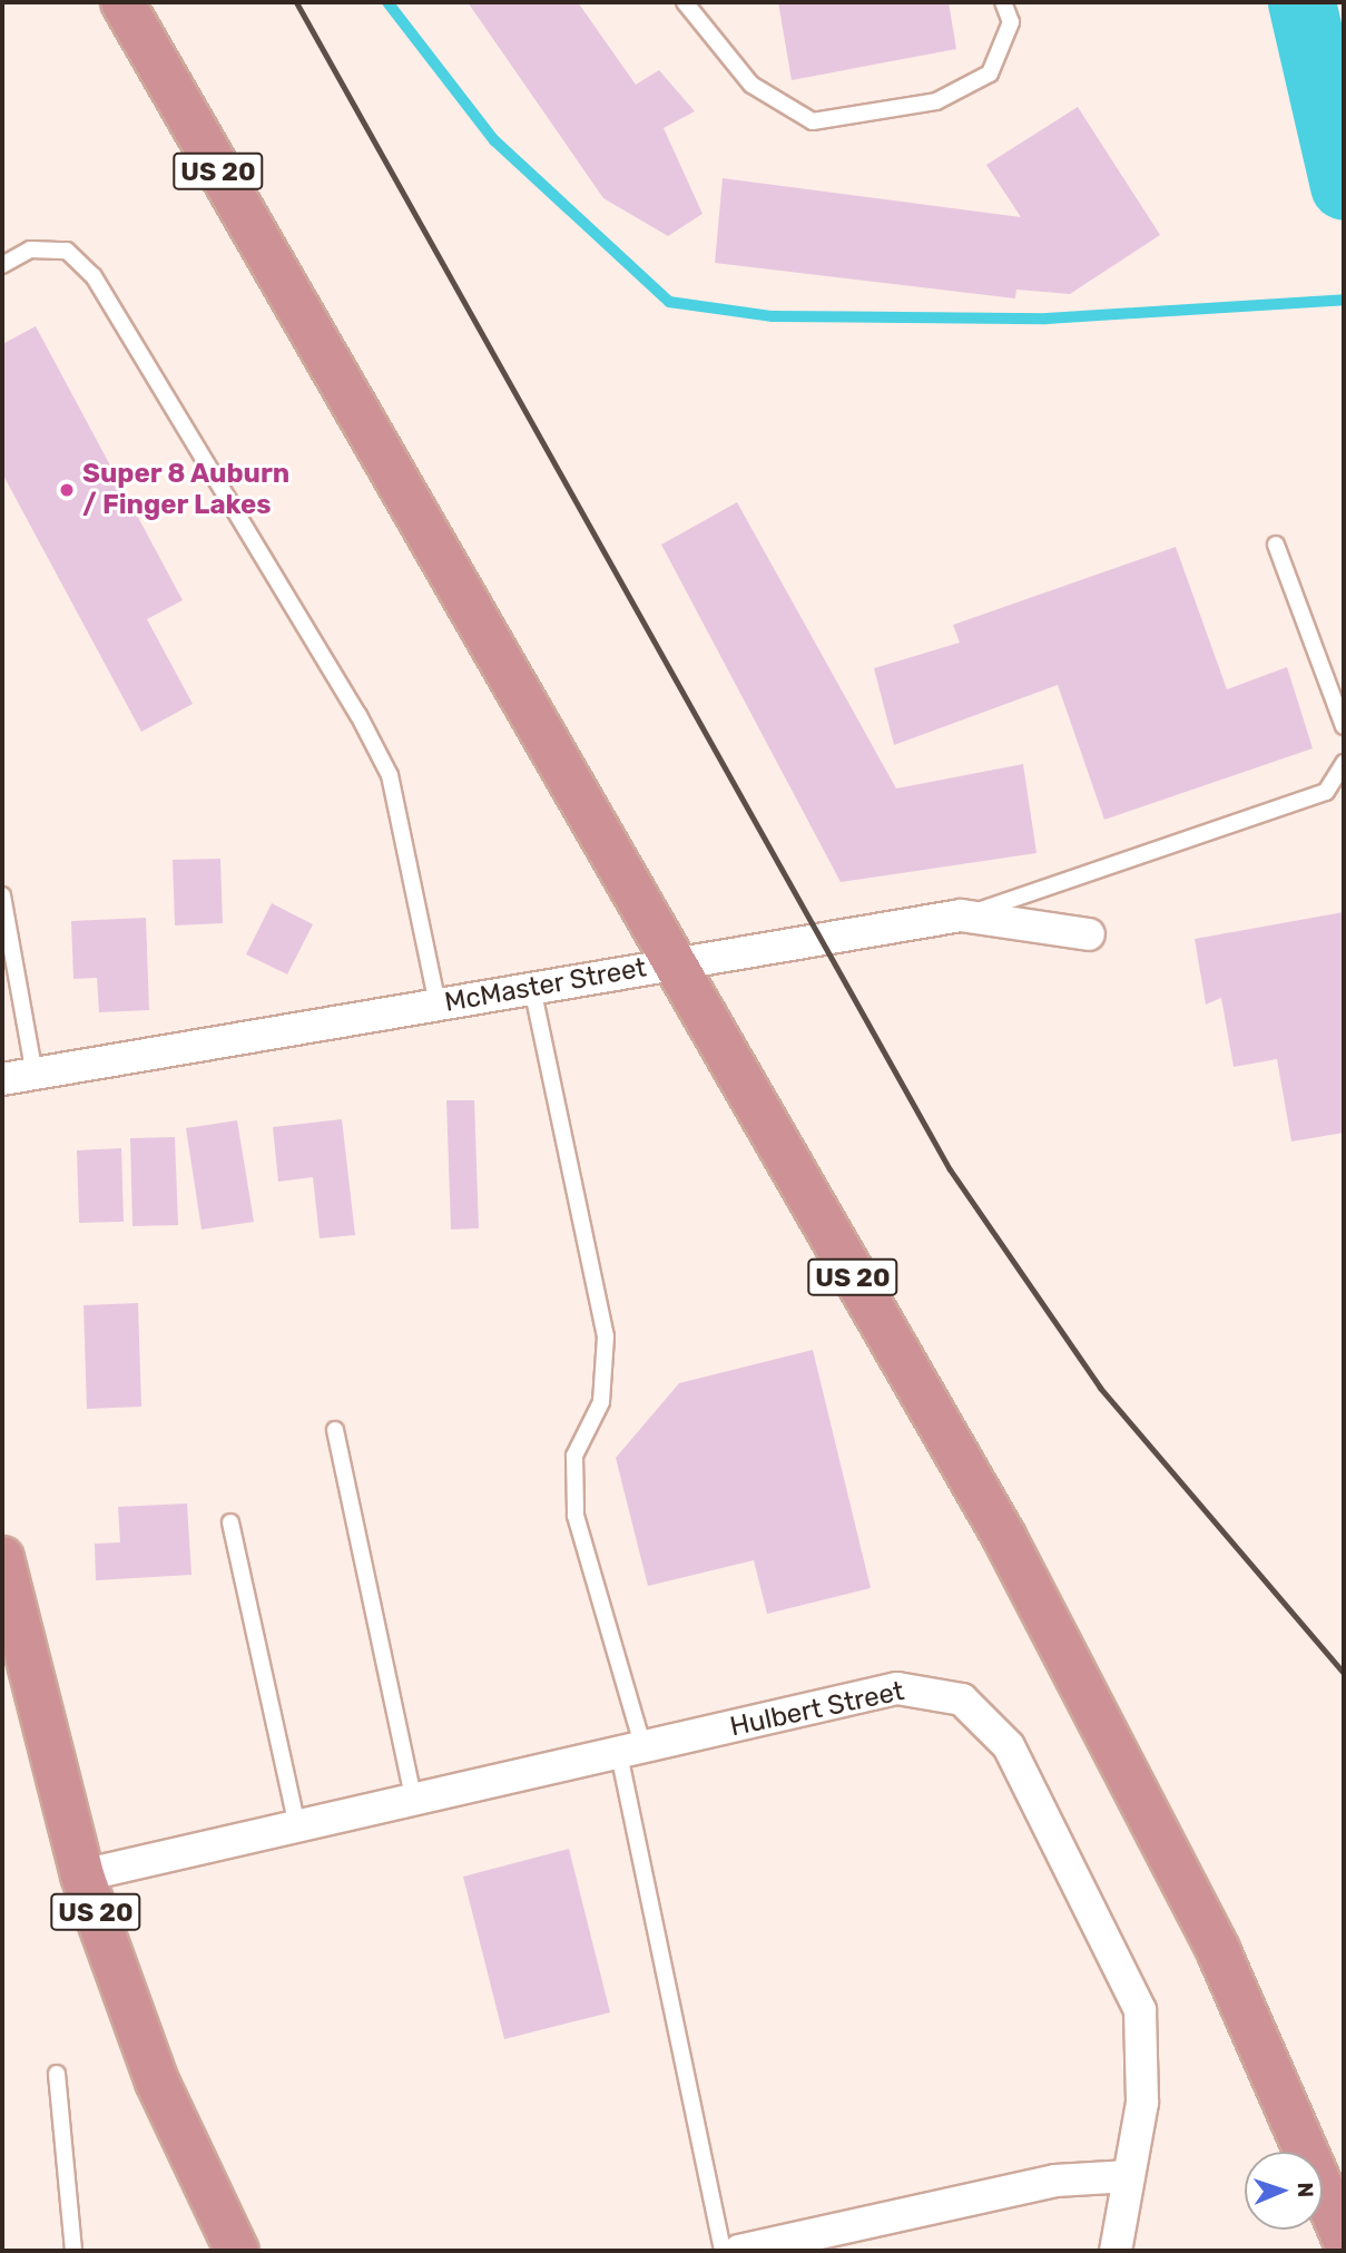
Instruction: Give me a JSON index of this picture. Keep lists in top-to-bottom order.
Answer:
{
  "streets": {
    "highway": ["US 20"],
    "street": ["McMaster Street", "Hulbert Street"]
  },
  "crossings": [
    ["US 20", "McMaster Street"],
    ["US 20", "Hulbert Street"]
  ],
  "places": ["Super 8 Auburn / Finger Lakes"],
  "north": "right"
}
